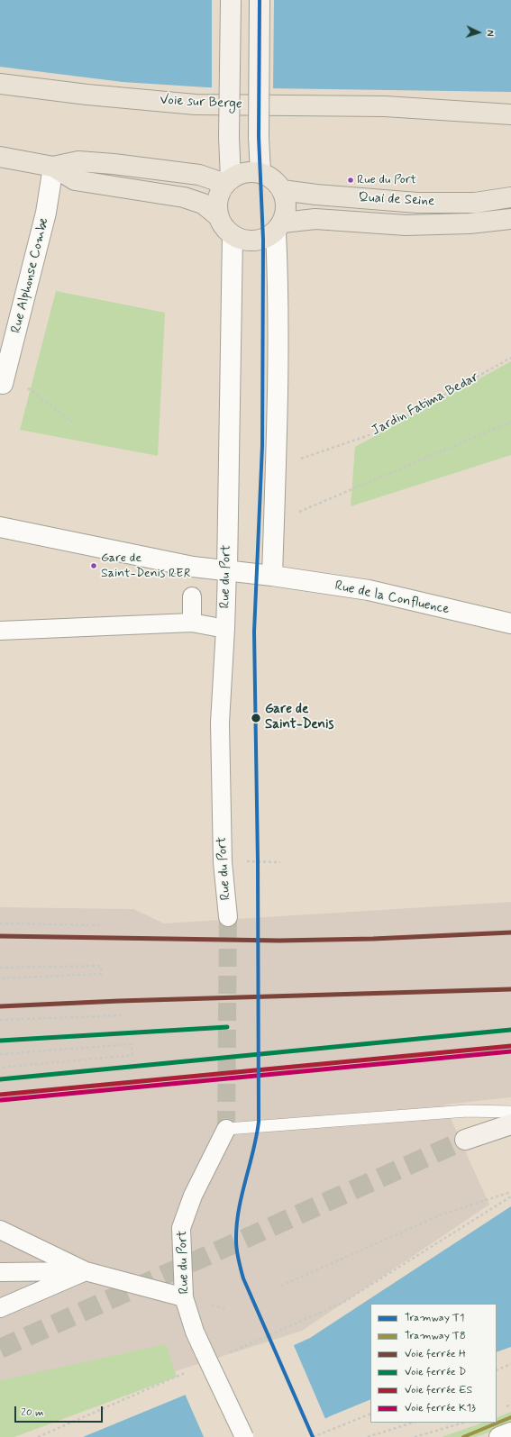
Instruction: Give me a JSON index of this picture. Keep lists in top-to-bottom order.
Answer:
{
  "streets": {
    "main road": ["Voie sur Berge", "Quai de Seine"],
    "street": ["Rue Alphonse Combe", "Rue du Port", "Rue de la Confluence"],
    "path": ["Jardin Fatima Bedar"]
  },
  "crossings": [
    ["Quai de Seine", "Rue du Port"],
    ["Rue du Port", "Rue de la Confluence"]
  ],
  "places": ["Rue du Port", "Gare de Saint-Denis RER", "Gare de Saint-Denis"],
  "lines": [
    "tram line T1",
    "rail line H",
    "rail line D",
    "rail line ES",
    "rail line K13",
    "tram line T8"
  ],
  "legend": [
    "Tramway T1",
    "Tramway T8",
    "Voie ferrée H",
    "Voie ferrée D",
    "Voie ferrée ES",
    "Voie ferrée K13"
  ],
  "scale_bar": "20 m",
  "north": "right"
}
